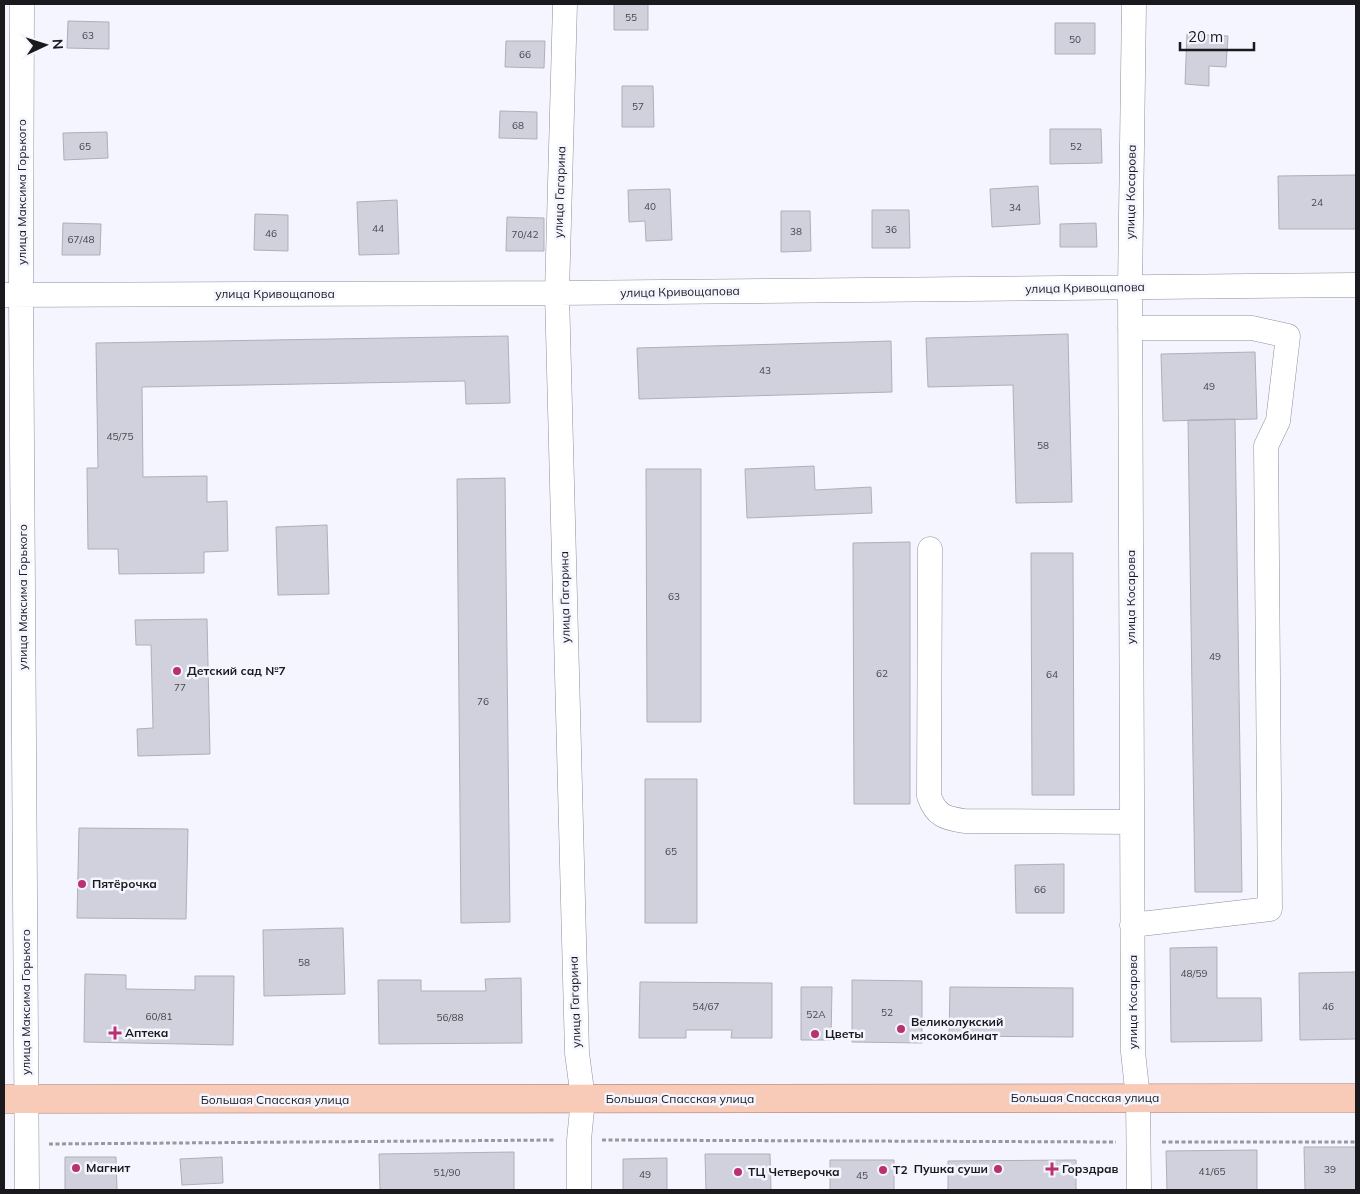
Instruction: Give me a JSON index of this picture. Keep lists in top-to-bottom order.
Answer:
{
  "streets": {
    "main road": ["Большая Спасская улица"],
    "street": [
      "улица Максима Горького",
      "улица Гагарина",
      "улица Косарова",
      "улица Кривощапова"
    ]
  },
  "crossings": [
    ["улица Максима Горького", "улица Кривощапова"],
    ["улица Максима Горького", "Большая Спасская улица"],
    ["улица Гагарина", "улица Кривощапова"],
    ["улица Гагарина", "Большая Спасская улица"],
    ["улица Косарова", "улица Кривощапова"],
    ["улица Косарова", "Большая Спасская улица"]
  ],
  "places": {
    "other": [
      "Детский сад №7",
      "Пятёрочка",
      "Великолукский мясокомбинат",
      "Цветы",
      "Магнит",
      "Пушка суши",
      "T2",
      "ТЦ Четверочка"
    ],
    "health": ["Аптека", "Горздрав"]
  },
  "house_numbers": [
    "55",
    "63",
    "50",
    "66",
    "57",
    "68",
    "65",
    "52",
    "24",
    "40",
    "34",
    "44",
    "36",
    "38",
    "46",
    "70/42",
    "67/48",
    "43",
    "49",
    "45/75",
    "58",
    "63",
    "49",
    "62",
    "64",
    "77",
    "76",
    "65",
    "66",
    "58",
    "48/59",
    "54/67",
    "46",
    "52",
    "52А",
    "60/81",
    "56/88",
    "39",
    "41/65",
    "51/90",
    "49",
    "45"
  ],
  "scale_bar": "20 m",
  "north": "right"
}
